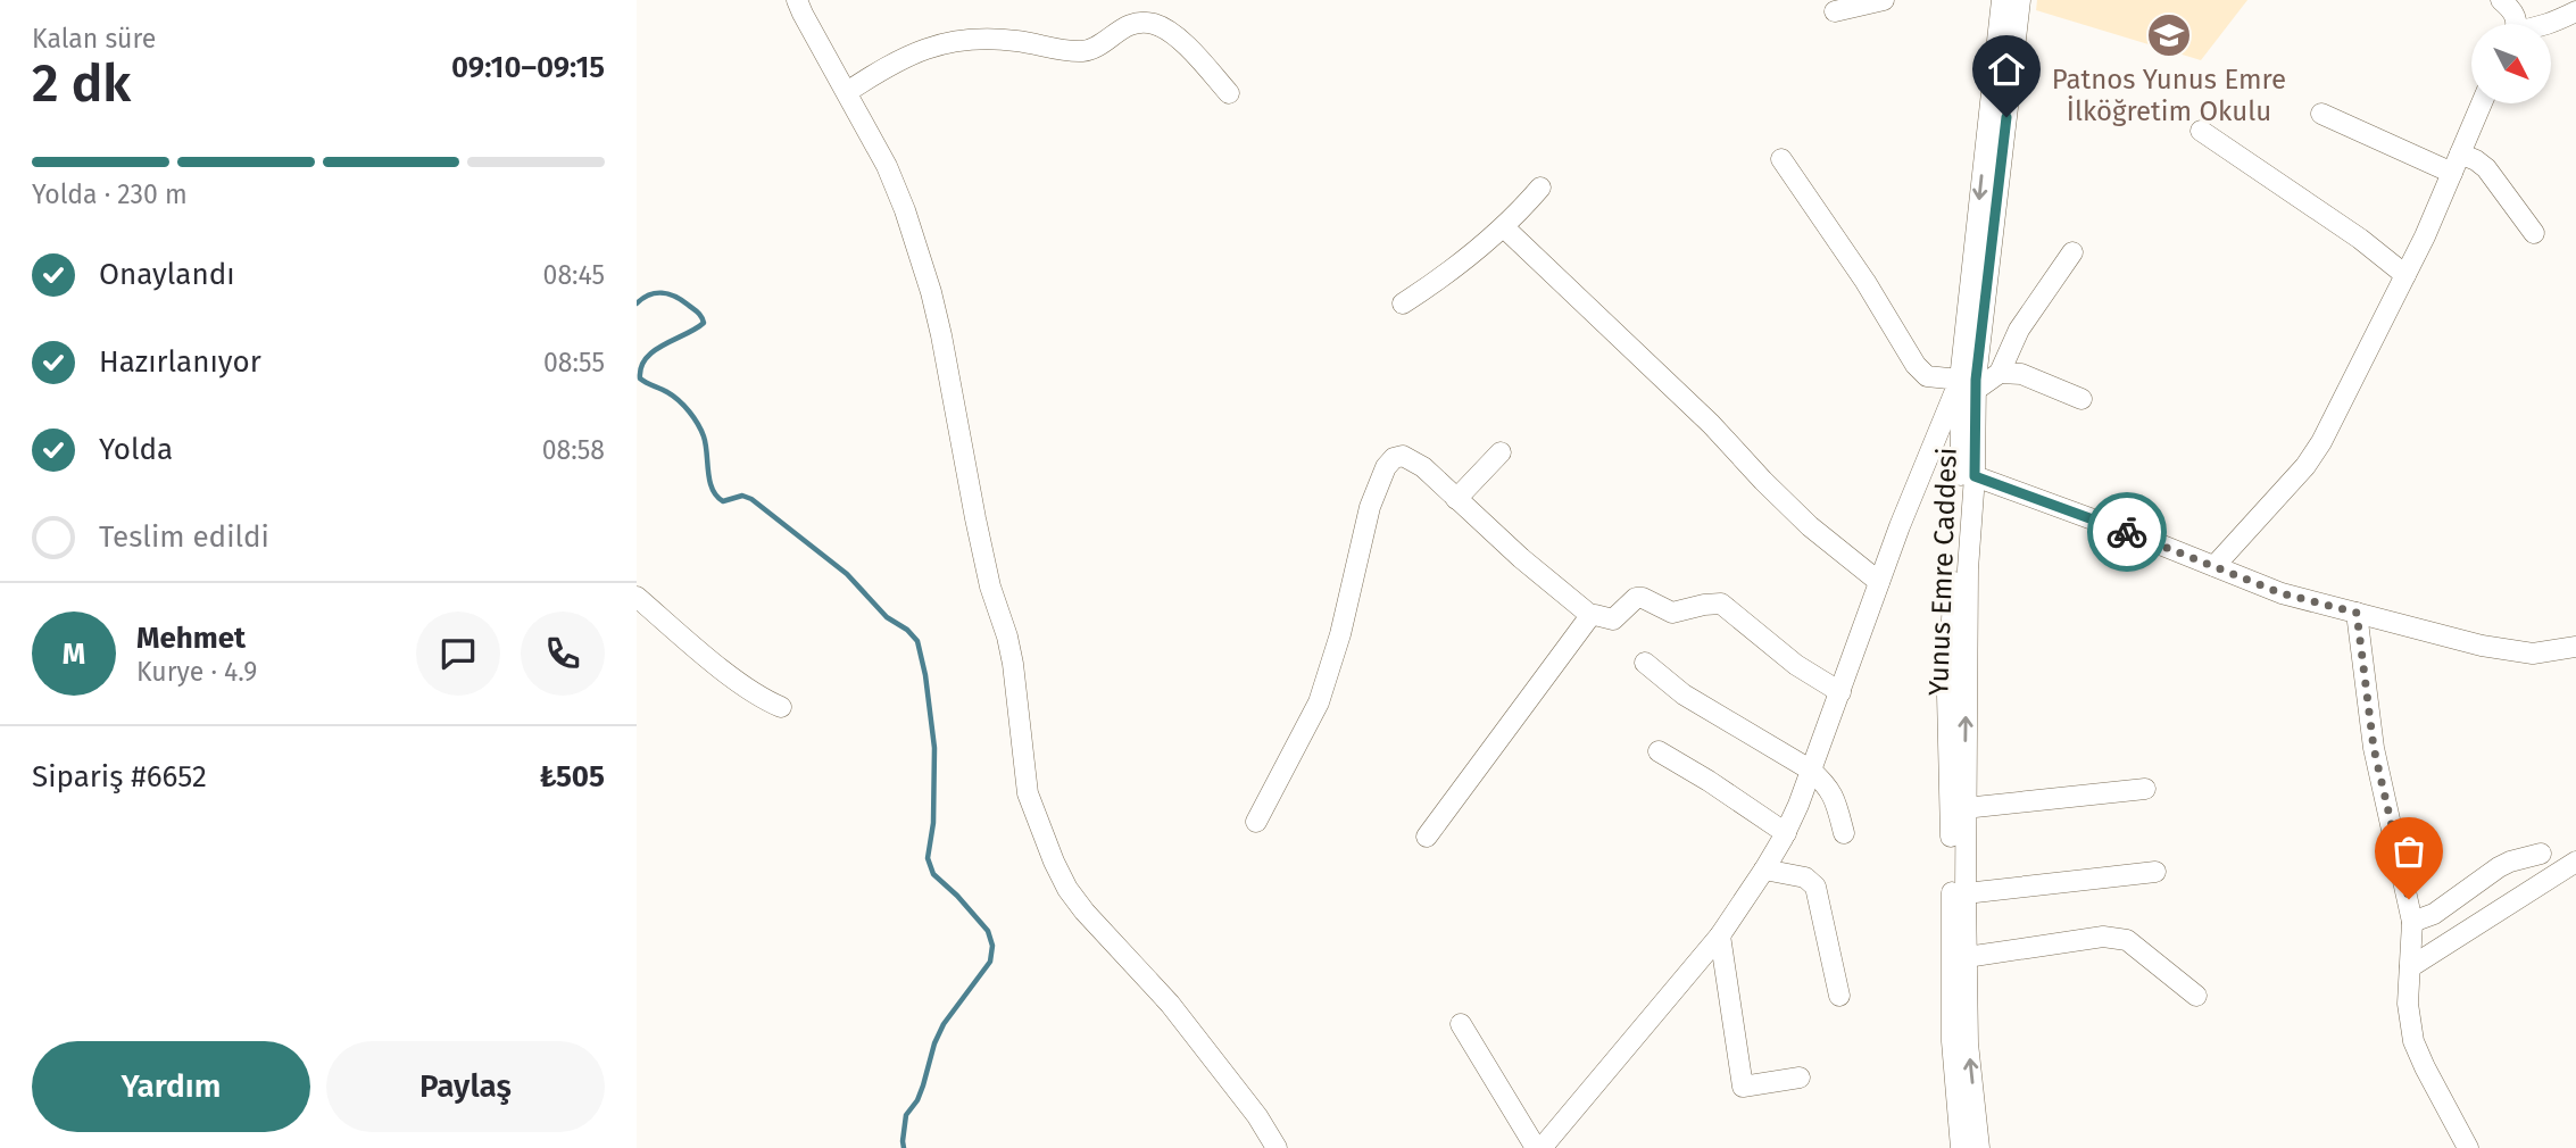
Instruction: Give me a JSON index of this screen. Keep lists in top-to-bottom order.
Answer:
{
  "streets": {
    "street": ["Yunus Emre Caddesi"]
  },
  "places": {
    "school or university": ["Patnos Yunus Emre İlköğretim Okulu"]
  },
  "north": "bottom right",
  "page": {
    "heading": ["2 dk", "Kalan süre", "09:10–09:15"],
    "panel": [
      "Mehmet",
      "Kurye · 4.9",
      "Sipariş #6652",
      "₺505"
    ],
    "bar": "Yolda · 230 m",
    "list": [
      ["Onaylandı", "08:45"],
      ["Hazırlanıyor", "08:55"],
      ["Yolda", "08:58"],
      "Teslim edildi"
    ],
    "round": "M",
    "buttons": ["Yardım", "Paylaş"]
  }
}
